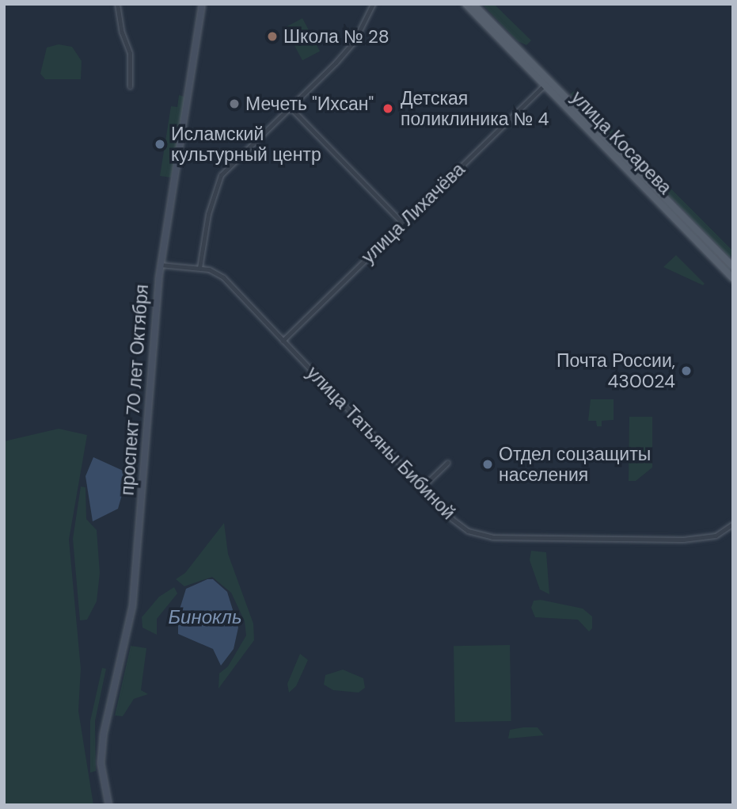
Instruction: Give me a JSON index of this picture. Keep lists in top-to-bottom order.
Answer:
{
  "streets": {
    "main road": ["улица Косарева", "проспект 70 лет Октября"],
    "street": ["улица Лихачёва", "улица Татьяны Бибиной"]
  },
  "crossings": [
    ["улица Косарева", "улица Лихачёва"],
    ["улица Лихачёва", "улица Татьяны Бибиной"],
    ["проспект 70 лет Октября", "улица Татьяны Бибиной"]
  ],
  "water": ["Бинокль"],
  "places": [
    "Школа № 28",
    "Мечеть \"Ихсан\"",
    "Детская поликлиника № 4",
    "Исламский культурный центр",
    "Почта России, 430024",
    "Отдел соцзащиты населения"
  ]
}
